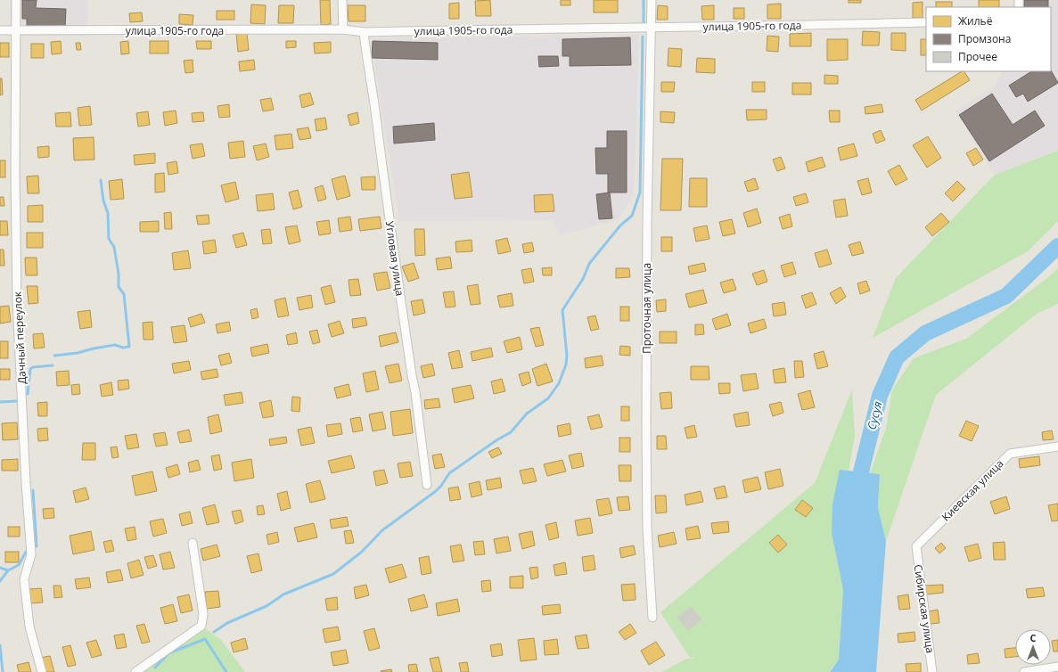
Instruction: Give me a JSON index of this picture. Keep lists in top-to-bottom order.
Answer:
{
  "streets": {
    "street": [
      "улица 1905-го года",
      "Угловая улица",
      "Проточная улица",
      "Дачный переулок",
      "Киевская улица",
      "Сибирская улица"
    ]
  },
  "crossings": [
    ["улица 1905-го года", "Угловая улица"],
    ["улица 1905-го года", "Проточная улица"],
    ["улица 1905-го года", "Дачный переулок"],
    ["Киевская улица", "Сибирская улица"]
  ],
  "water": ["Сусуя"],
  "legend": ["Жильё", "Промзона", "Прочее"],
  "north": "top"
}
